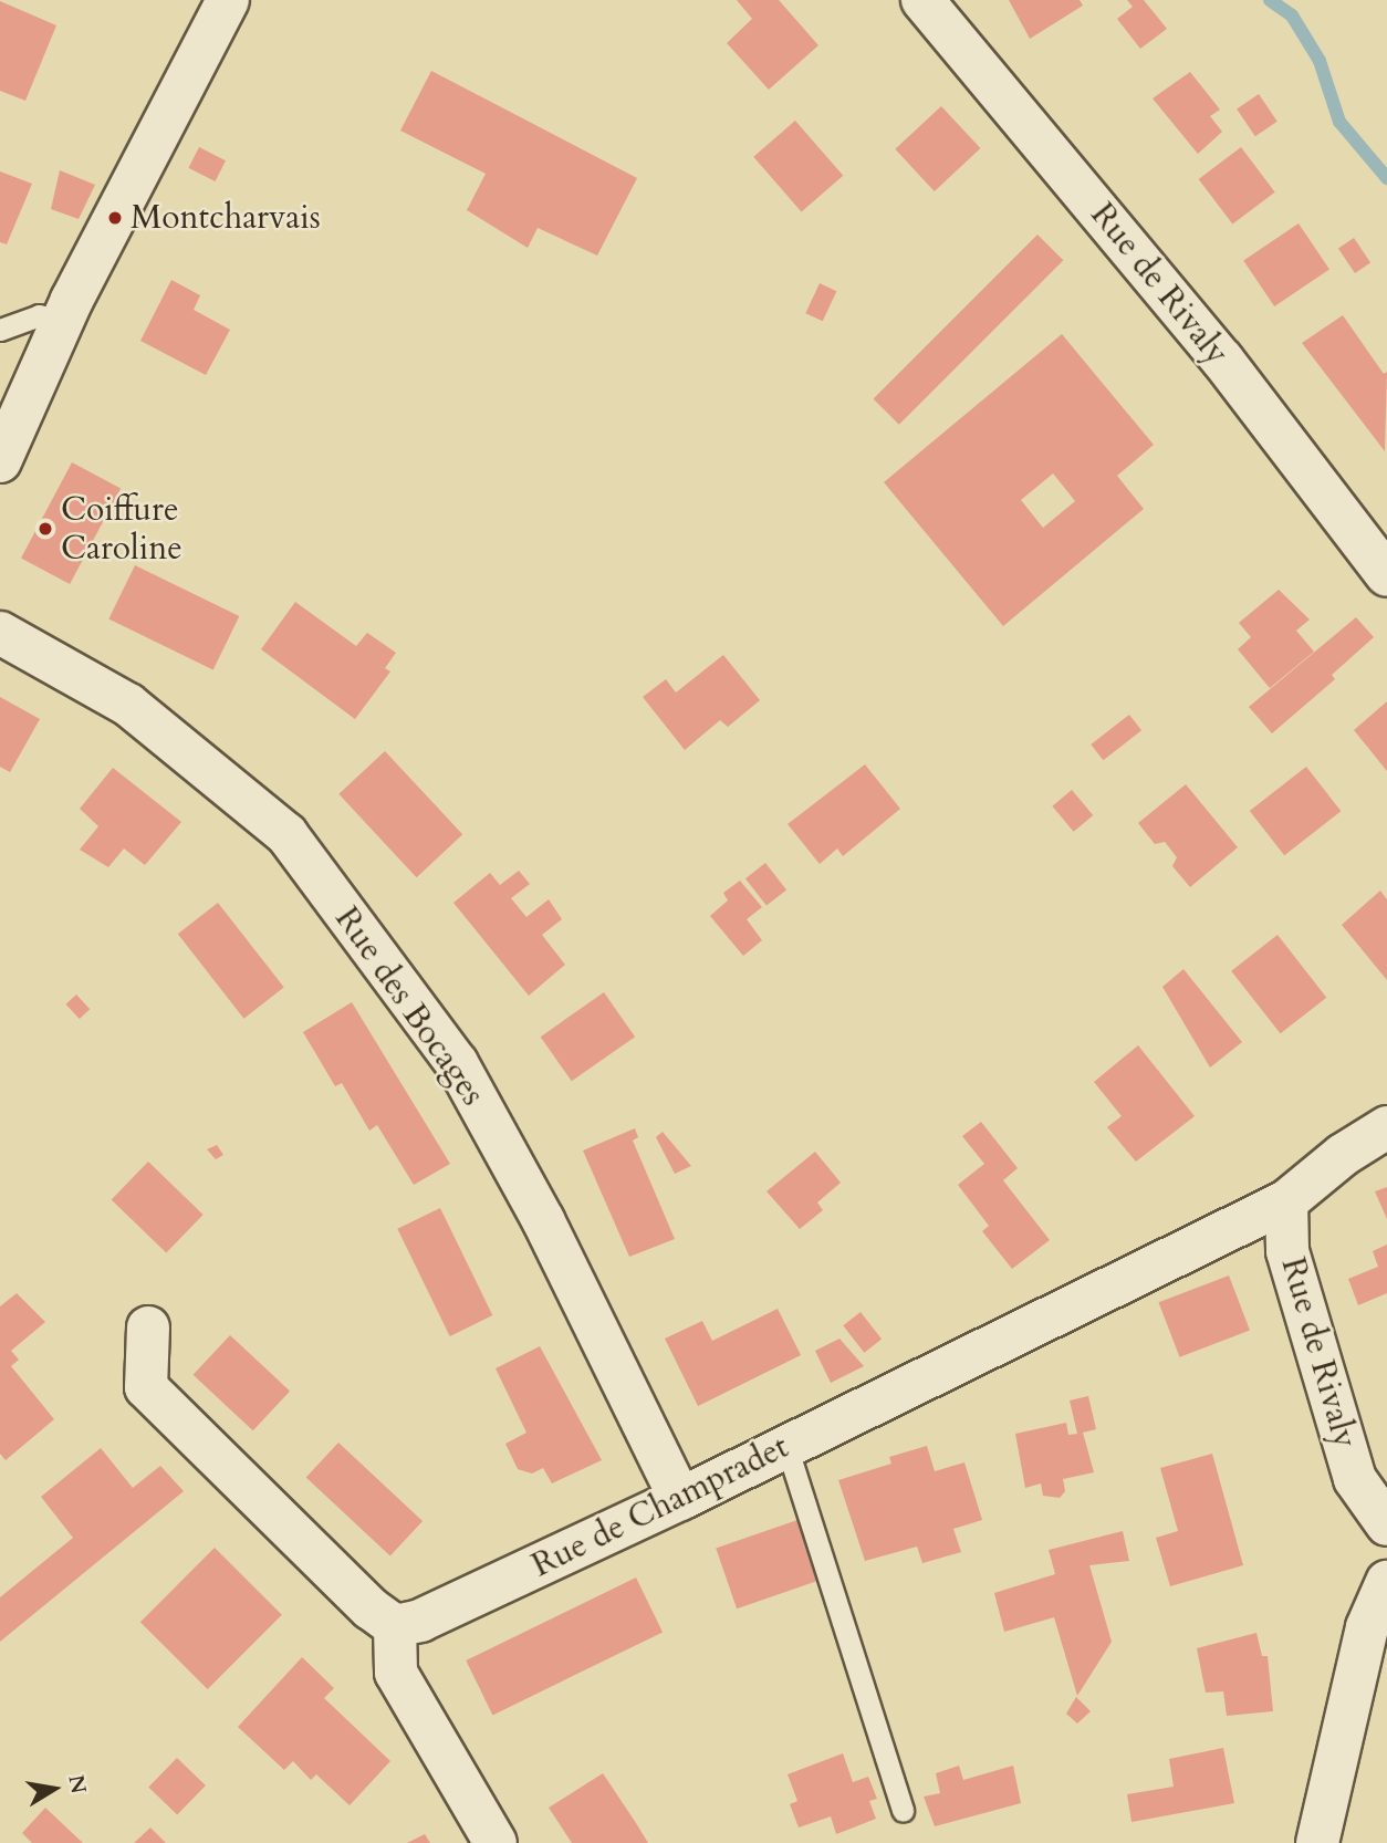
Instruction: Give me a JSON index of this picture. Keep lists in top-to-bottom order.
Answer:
{
  "streets": {
    "street": ["Rue de Rivaly", "Rue des Bocages", "Rue de Champradet"]
  },
  "crossings": [
    ["Rue de Rivaly", "Rue de Champradet"],
    ["Rue des Bocages", "Rue de Champradet"]
  ],
  "places": ["Montcharvais", "Coiffure Caroline"],
  "north": "right"
}
